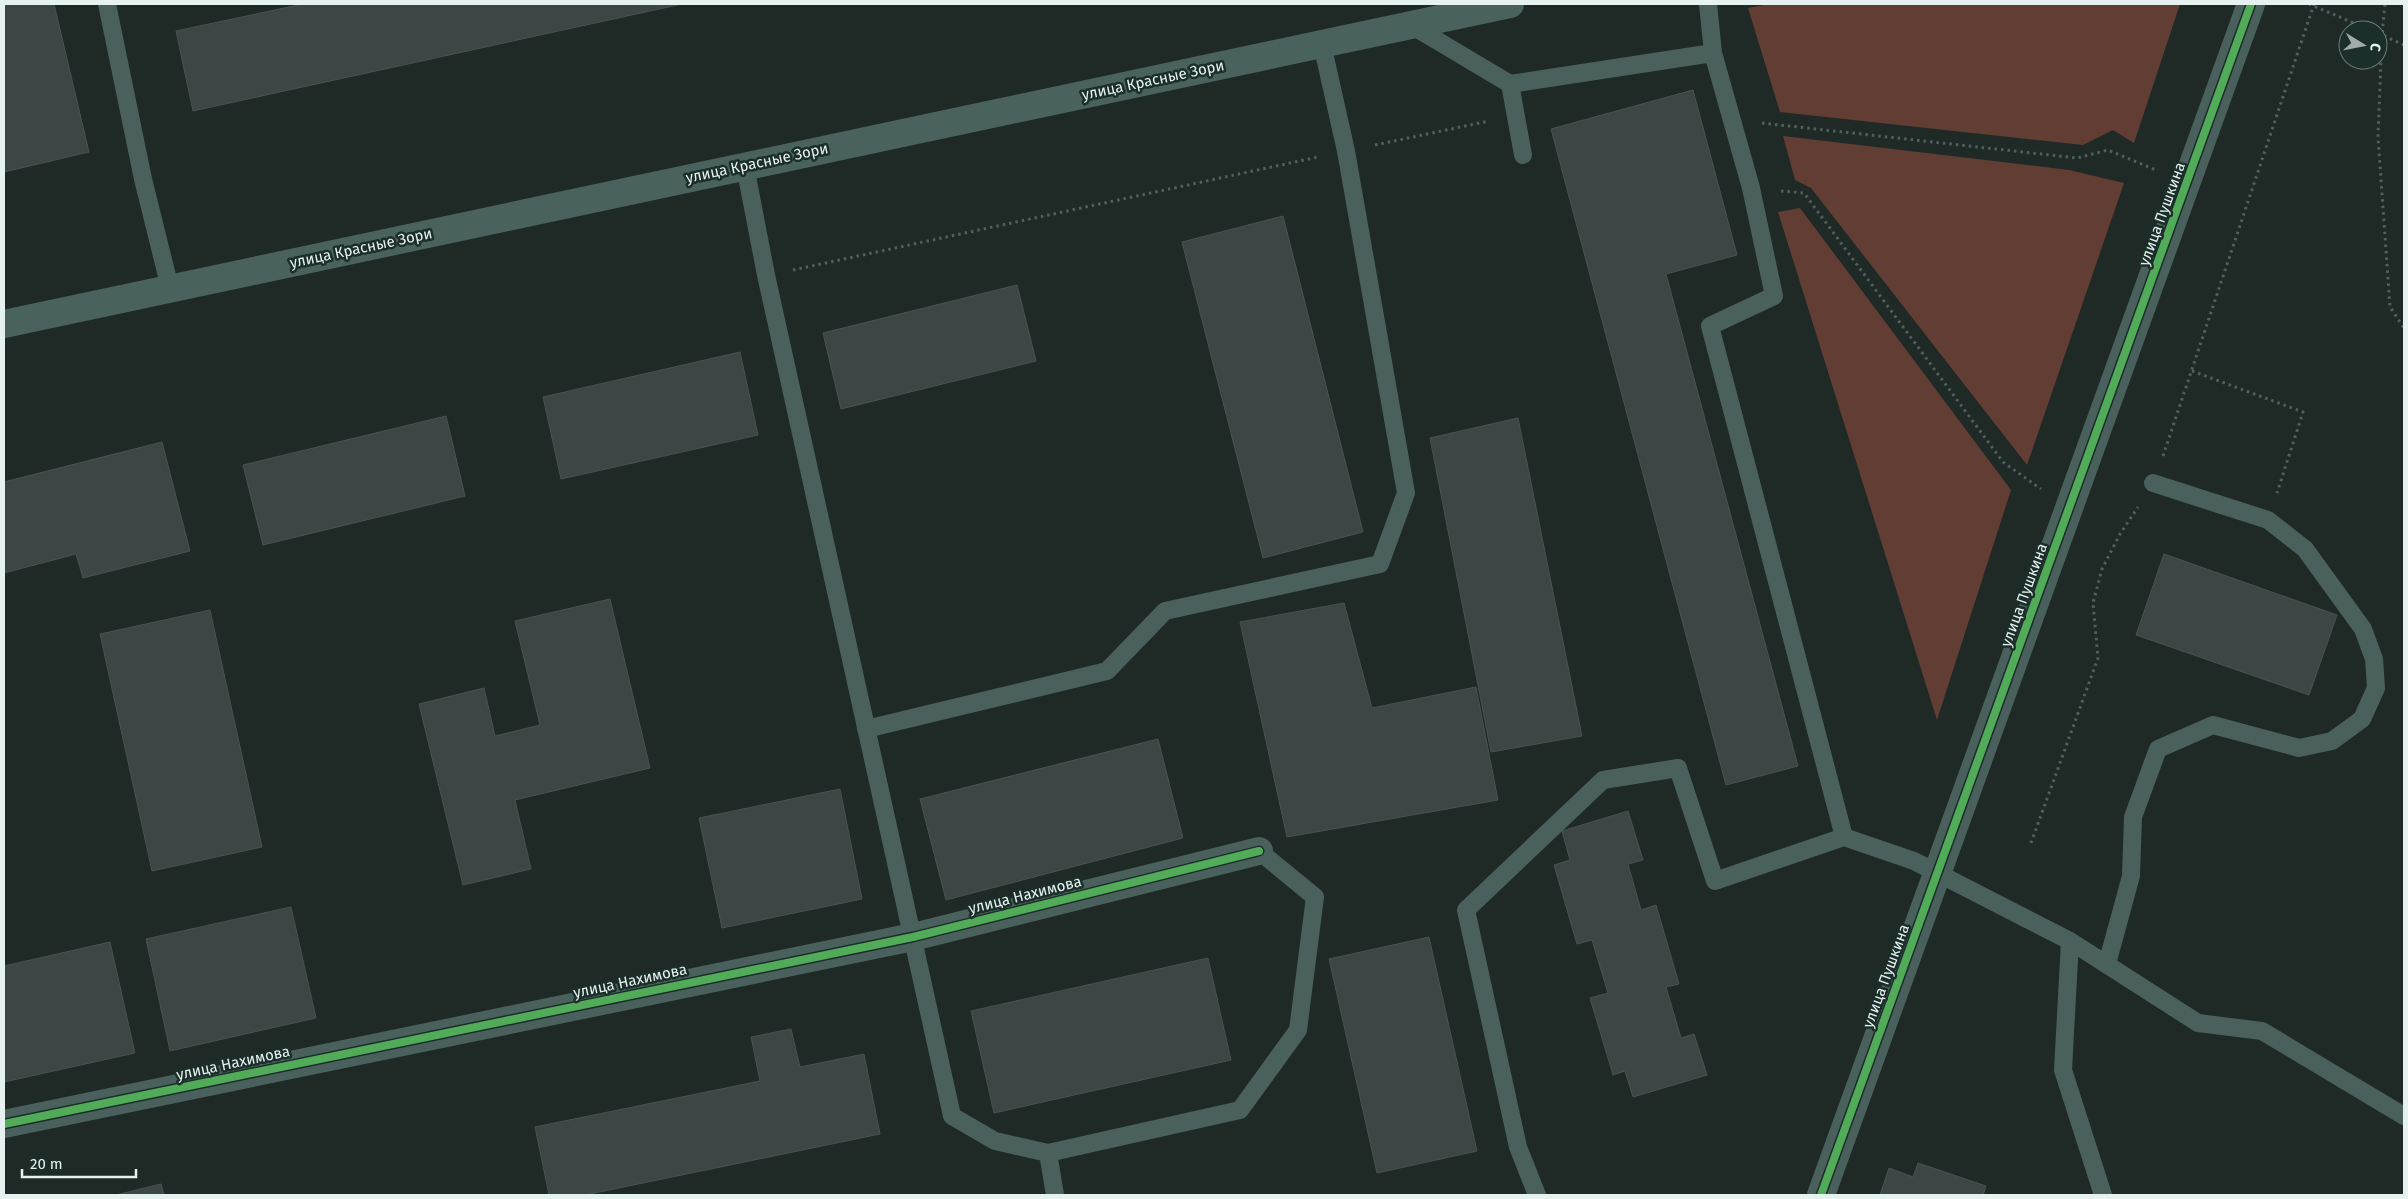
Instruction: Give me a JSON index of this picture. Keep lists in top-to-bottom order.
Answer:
{
  "streets": {
    "main road": ["улица Красные Зори"],
    "street": ["улица Пушкина", "улица Нахимова"]
  },
  "scale_bar": "20 m",
  "north": "right"
}
